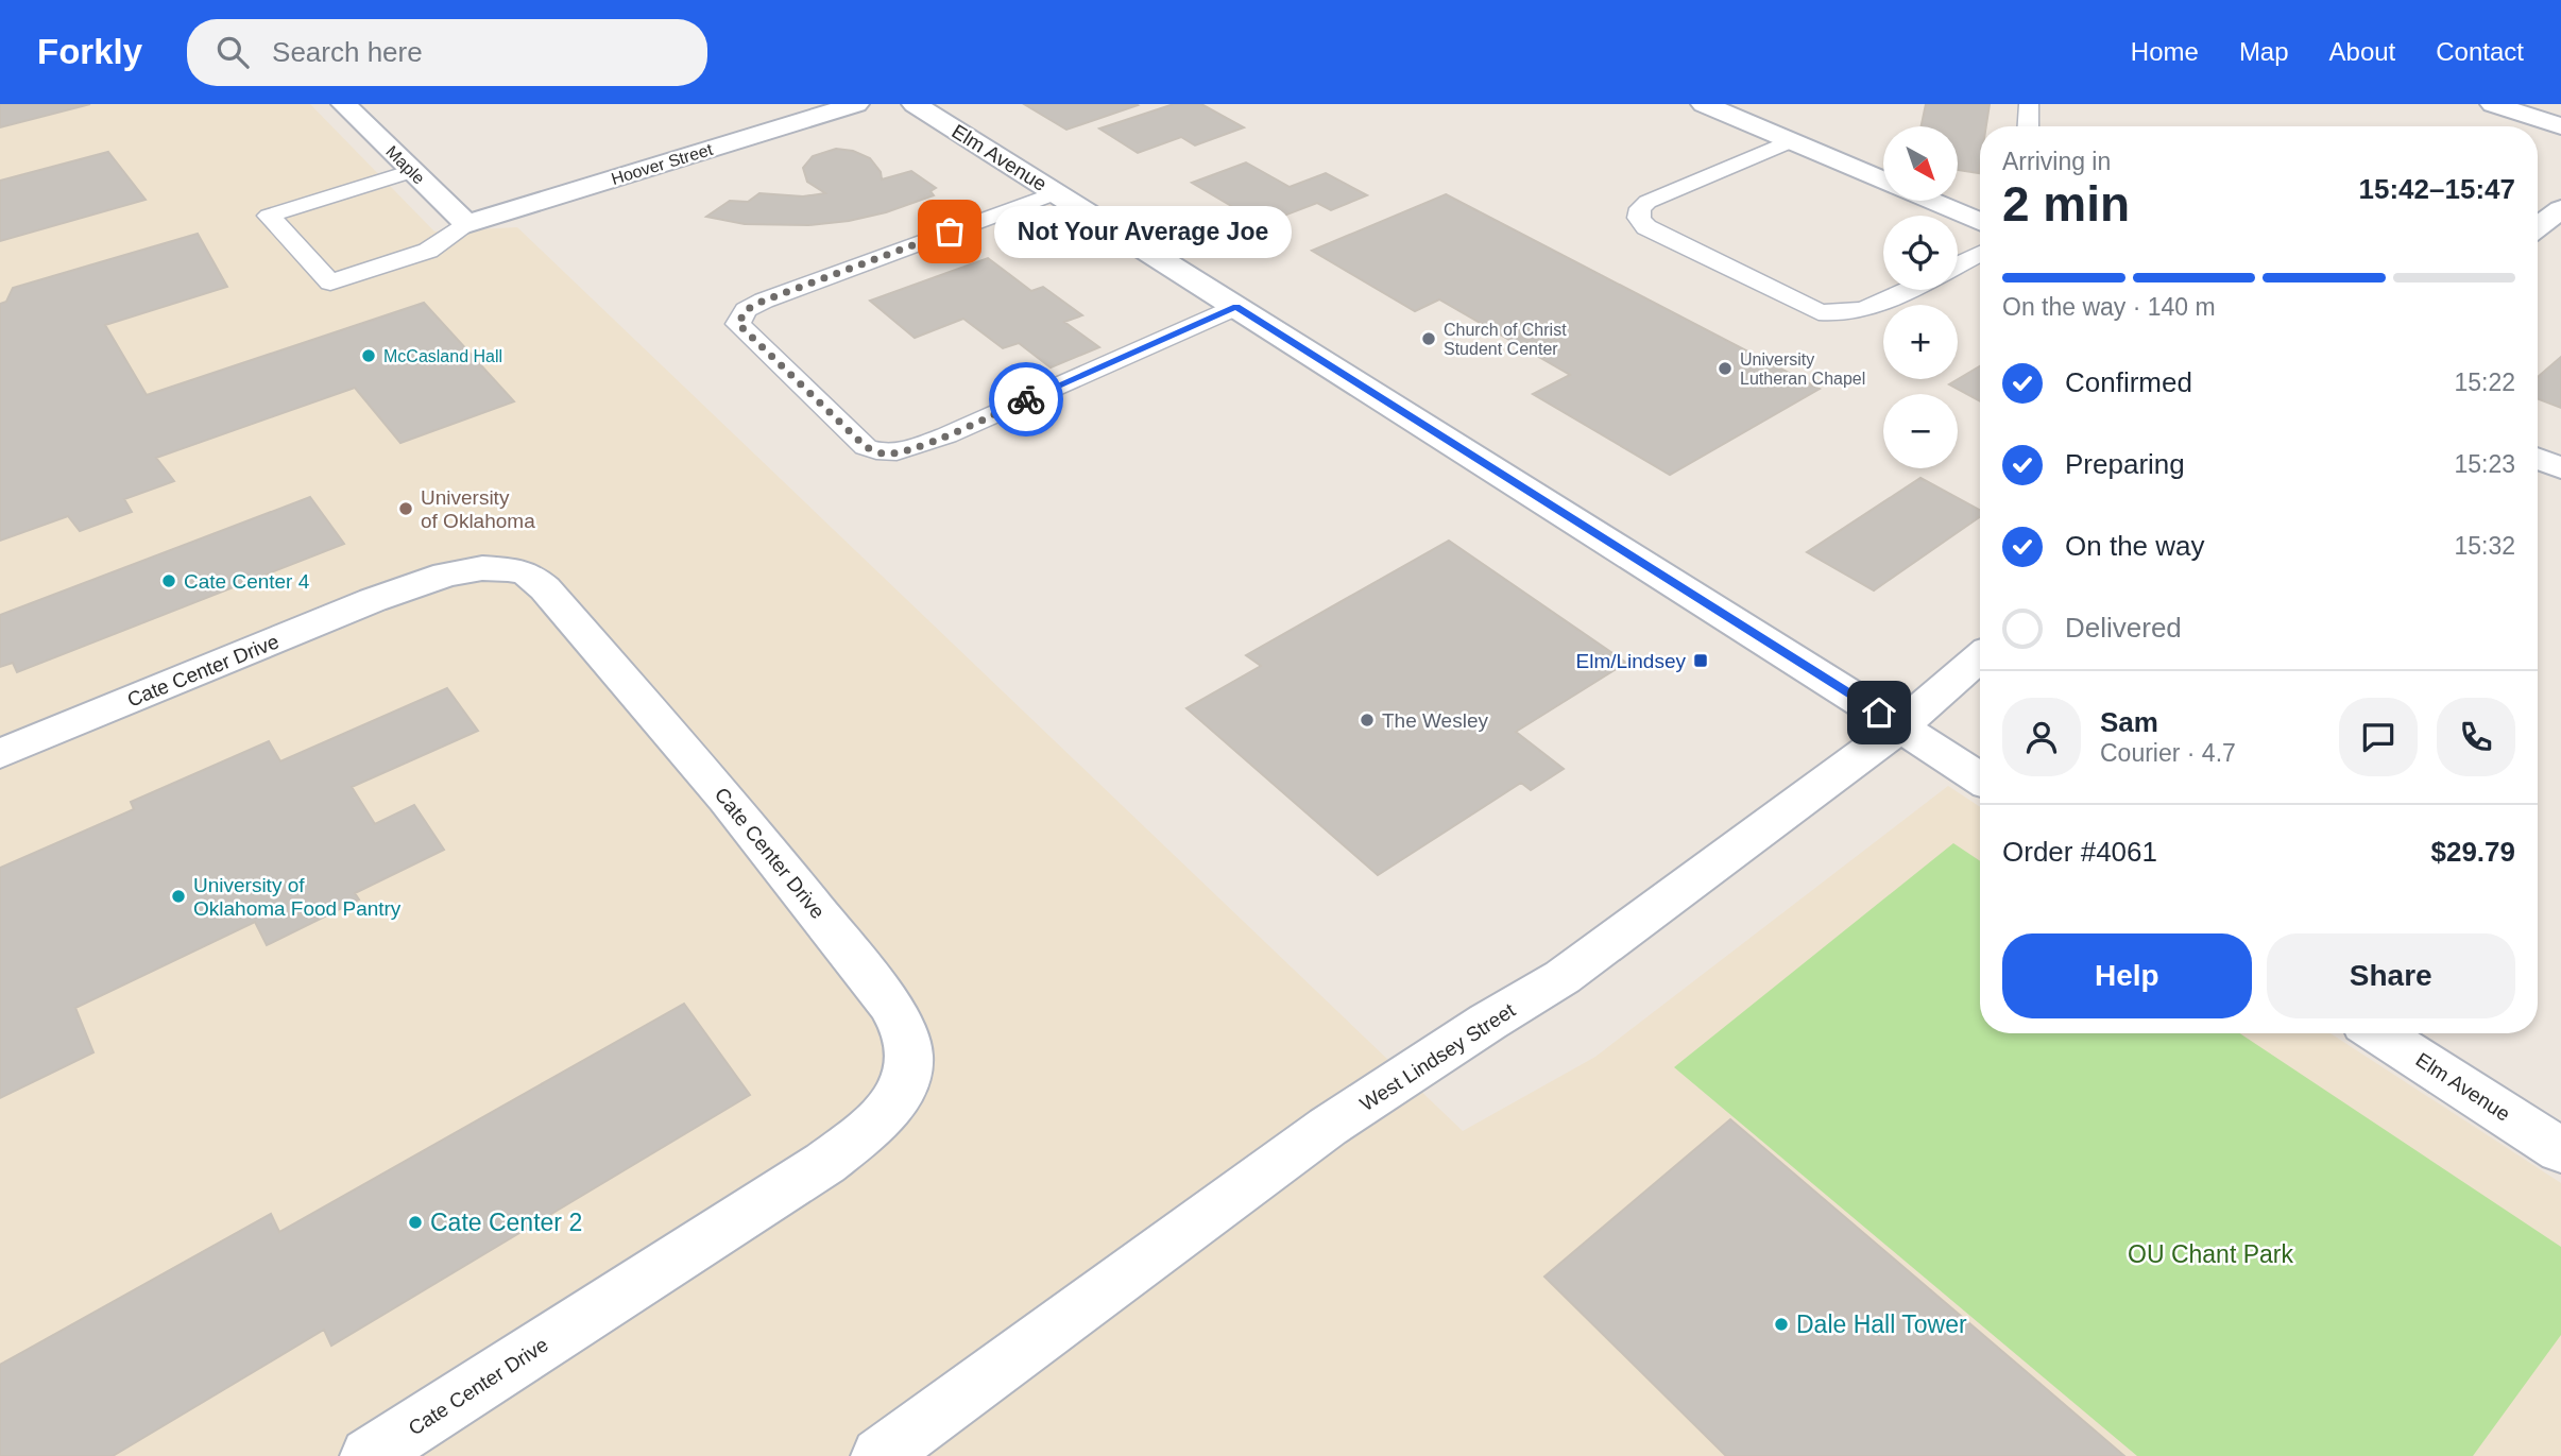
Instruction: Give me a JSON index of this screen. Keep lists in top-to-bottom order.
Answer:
{
  "streets": {
    "street": [
      "Elm Avenue",
      "Hoover Street",
      "Maple",
      "Cate Center Drive",
      "West Lindsey Street"
    ]
  },
  "crossings": [
    ["Elm Avenue", "West Lindsey Street"],
    ["Hoover Street", "Maple"]
  ],
  "parks": ["OU Chant Park"],
  "places": {
    "other": [
      "Not Your Average Joe",
      "Church of Christ Student Center",
      "McCasland Hall",
      "University Lutheran Chapel",
      "University of Oklahoma",
      "Cate Center 4",
      "The Wesley",
      "University of Oklahoma Food Pantry",
      "Cate Center 2",
      "Dale Hall Tower"
    ],
    "transit": ["Elm/Lindsey"]
  },
  "north": "bottom right",
  "page": {
    "header": "Forkly",
    "search": "Search here",
    "nav": [
      "Home",
      "Map",
      "About",
      "Contact"
    ],
    "map_buttons": ["+", "−"],
    "heading": ["2 min", "Arriving in", "15:42–15:47"],
    "panel": [
      "Sam",
      "Courier · 4.7",
      "Order #4061",
      "$29.79"
    ],
    "bubble": "Not Your Average Joe",
    "bar": "On the way · 140 m",
    "list": [
      ["Confirmed", "15:22"],
      ["Preparing", "15:23"],
      ["On the way", "15:32"],
      "Delivered"
    ],
    "buttons": ["Help", "Share"]
  }
}
